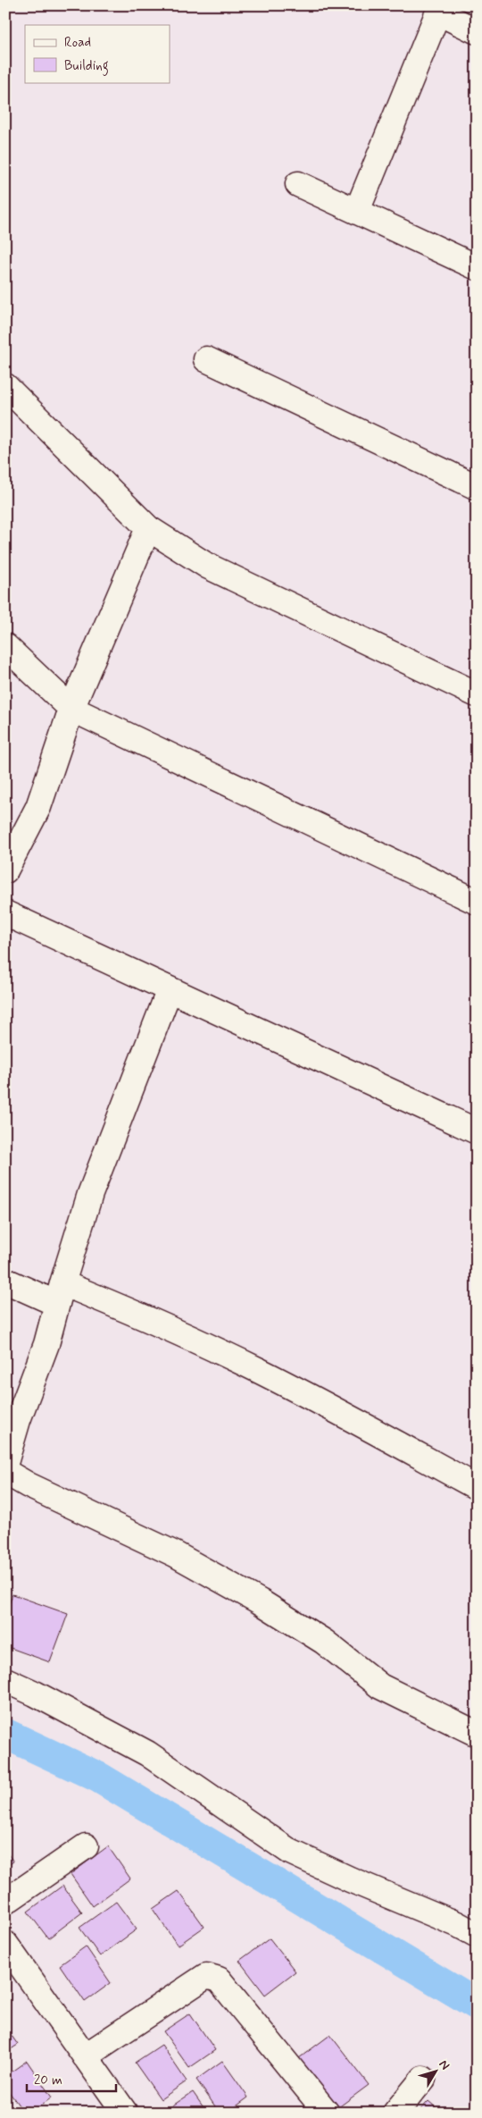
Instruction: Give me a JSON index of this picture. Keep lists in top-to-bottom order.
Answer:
{
  "legend": ["Road", "Building"],
  "scale_bar": "20 m",
  "north": "top right"
}
